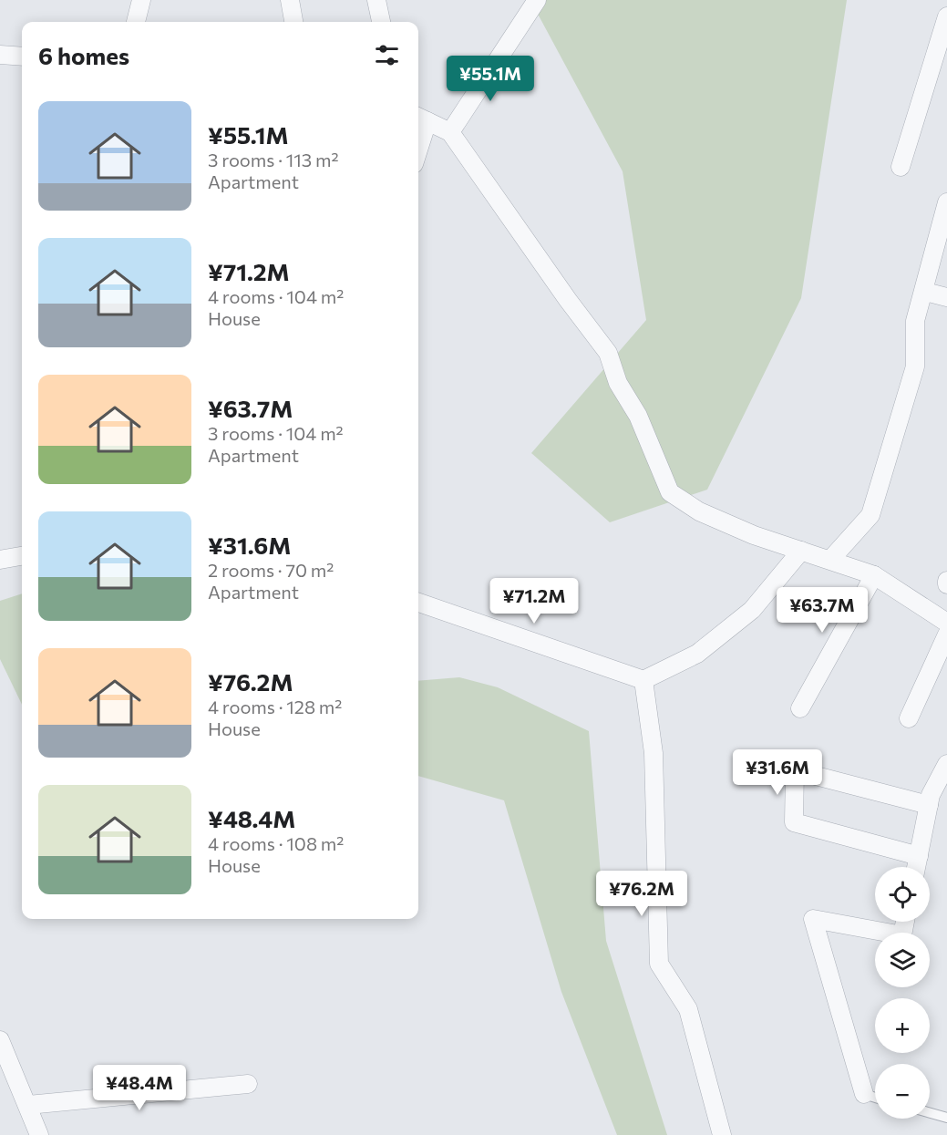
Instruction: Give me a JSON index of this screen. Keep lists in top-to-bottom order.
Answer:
{
  "page": {
    "heading": "6 homes",
    "price": [
      "¥55.1M",
      "¥71.2M",
      "¥63.7M",
      "¥31.6M",
      "¥76.2M",
      "¥48.4M"
    ],
    "list": [
      {
        "name": "¥55.1M",
        "note": "3 rooms · 113 m² · Apartment"
      },
      {
        "name": "¥71.2M",
        "note": "4 rooms · 104 m² · House"
      },
      {
        "name": "¥63.7M",
        "note": "3 rooms · 104 m² · Apartment"
      },
      {
        "name": "¥31.6M",
        "note": "2 rooms · 70 m² · Apartment"
      },
      {
        "name": "¥76.2M",
        "note": "4 rooms · 128 m² · House"
      },
      {
        "name": "¥48.4M",
        "note": "4 rooms · 108 m² · House"
      }
    ],
    "map_buttons": ["+", "−"]
  }
}
